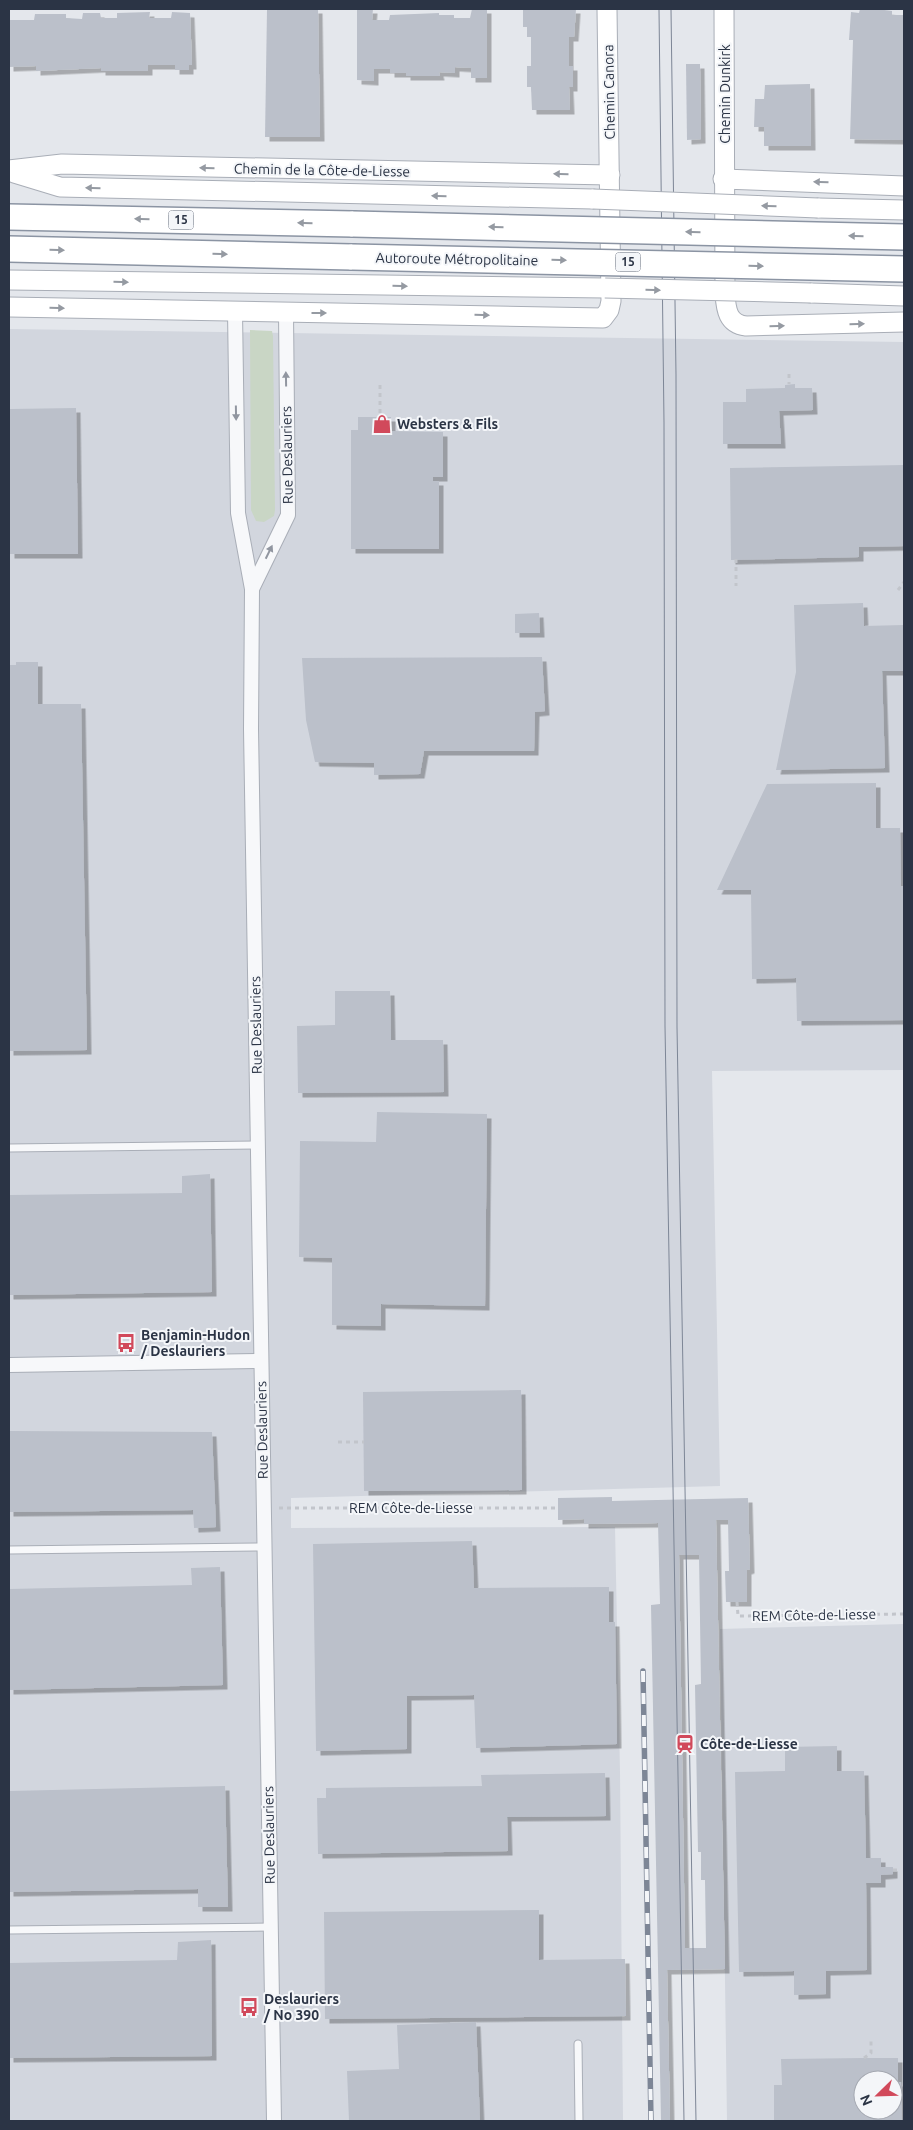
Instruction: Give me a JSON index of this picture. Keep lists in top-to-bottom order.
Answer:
{
  "streets": {
    "highway": ["15", "Autoroute Métropolitaine"],
    "street": [
      "Chemin Canora",
      "Chemin Dunkirk",
      "Chemin de la Côte-de-Liesse",
      "Rue Deslauriers"
    ],
    "path": ["REM Côte-de-Liesse"]
  },
  "crossings": [
    ["Chemin Canora", "Chemin de la Côte-de-Liesse"],
    ["Rue Deslauriers", "REM Côte-de-Liesse"]
  ],
  "places": {
    "shop": ["Websters & Fils"],
    "bus stop": ["Benjamin-Hudon / Deslauriers", "Deslauriers / No 390"],
    "station": ["Côte-de-Liesse"]
  },
  "north": "bottom left"
}
